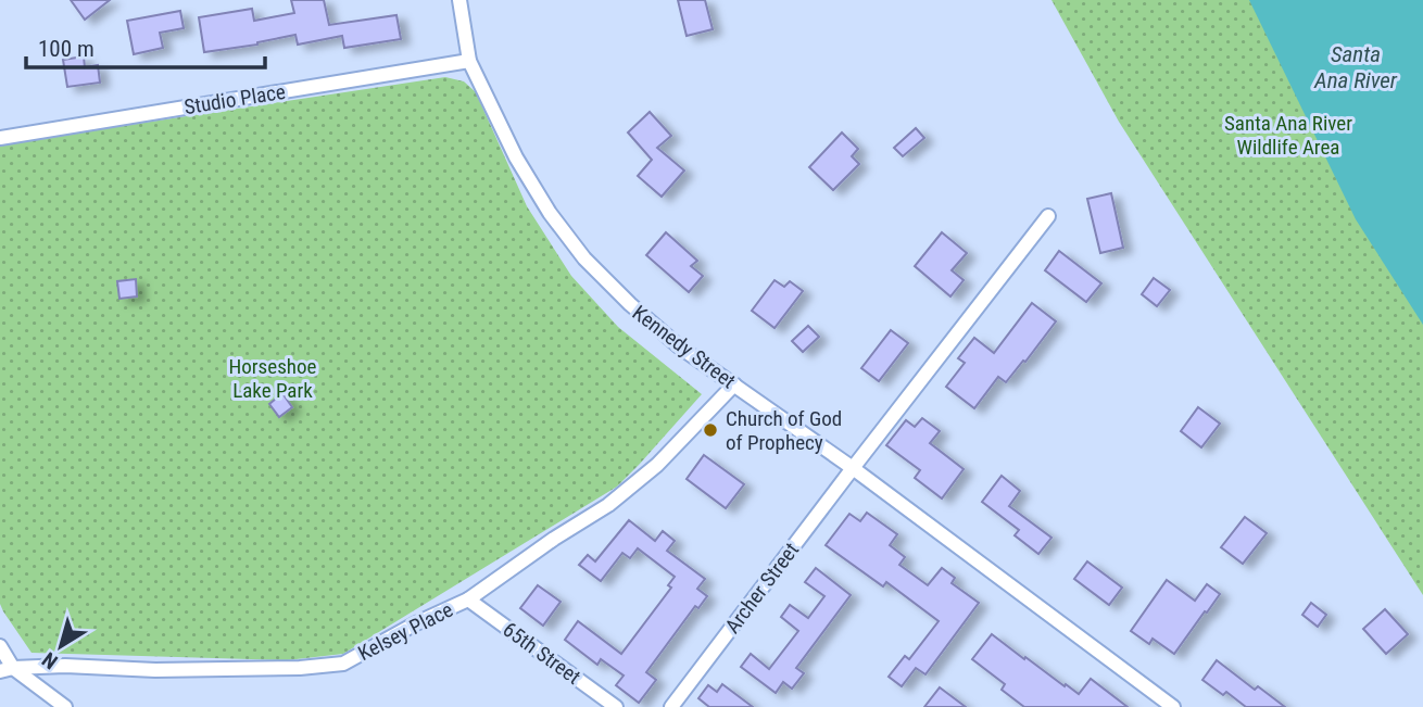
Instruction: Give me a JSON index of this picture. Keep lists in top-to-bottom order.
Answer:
{
  "streets": {
    "street": [
      "Studio Place",
      "Kennedy Street",
      "Archer Street",
      "Kelsey Place",
      "65th Street"
    ]
  },
  "crossings": [
    ["Studio Place", "Kennedy Street"],
    ["Kennedy Street", "Archer Street"],
    ["Kennedy Street", "Kelsey Place"],
    ["Kelsey Place", "65th Street"]
  ],
  "water": ["Santa Ana River"],
  "parks": ["Santa Ana River Wildlife Area", "Horseshoe Lake Park"],
  "places": ["Church of God of Prophecy"],
  "scale_bar": "100 m",
  "north": "bottom left"
}
